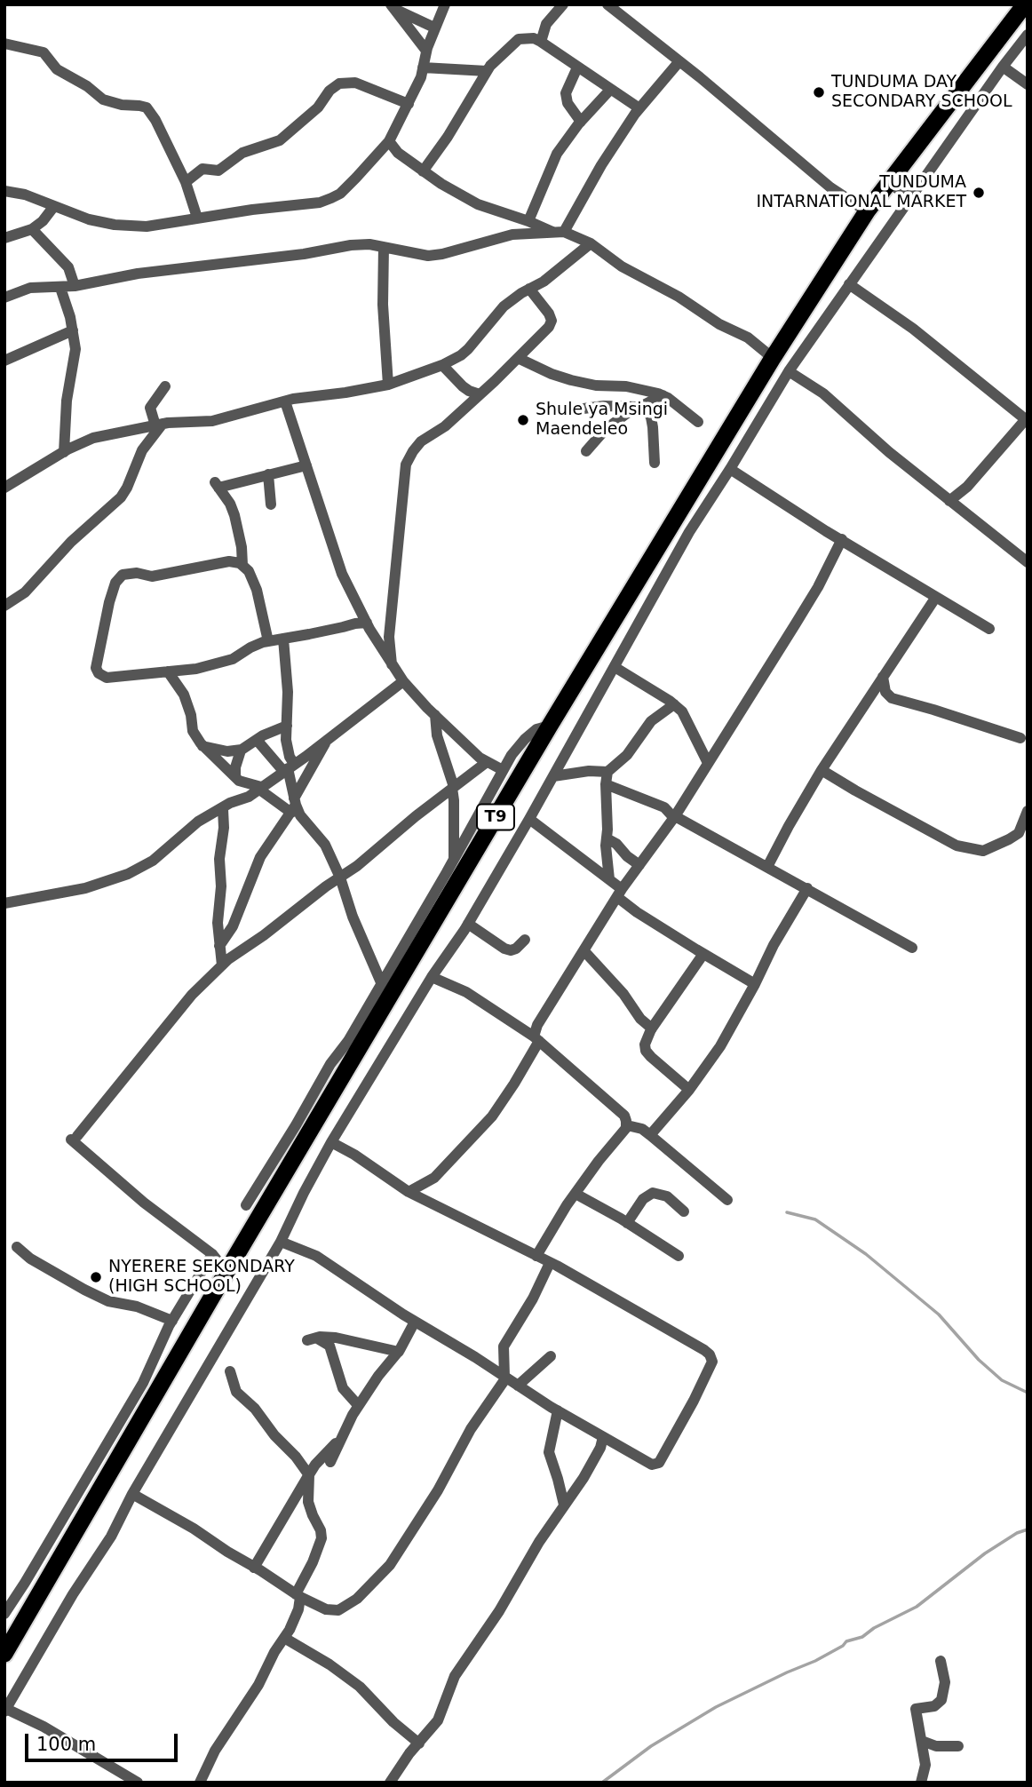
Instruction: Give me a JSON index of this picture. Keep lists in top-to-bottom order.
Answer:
{
  "streets": {
    "highway": ["T9"]
  },
  "places": [
    "TUNDUMA DAY SECONDARY SCHOOL",
    "TUNDUMA INTARNATIONAL MARKET",
    "Shule ya Msingi Maendeleo",
    "NYERERE SEKONDARY (HIGH SCHOOL)"
  ],
  "scale_bar": "100 m"
}
